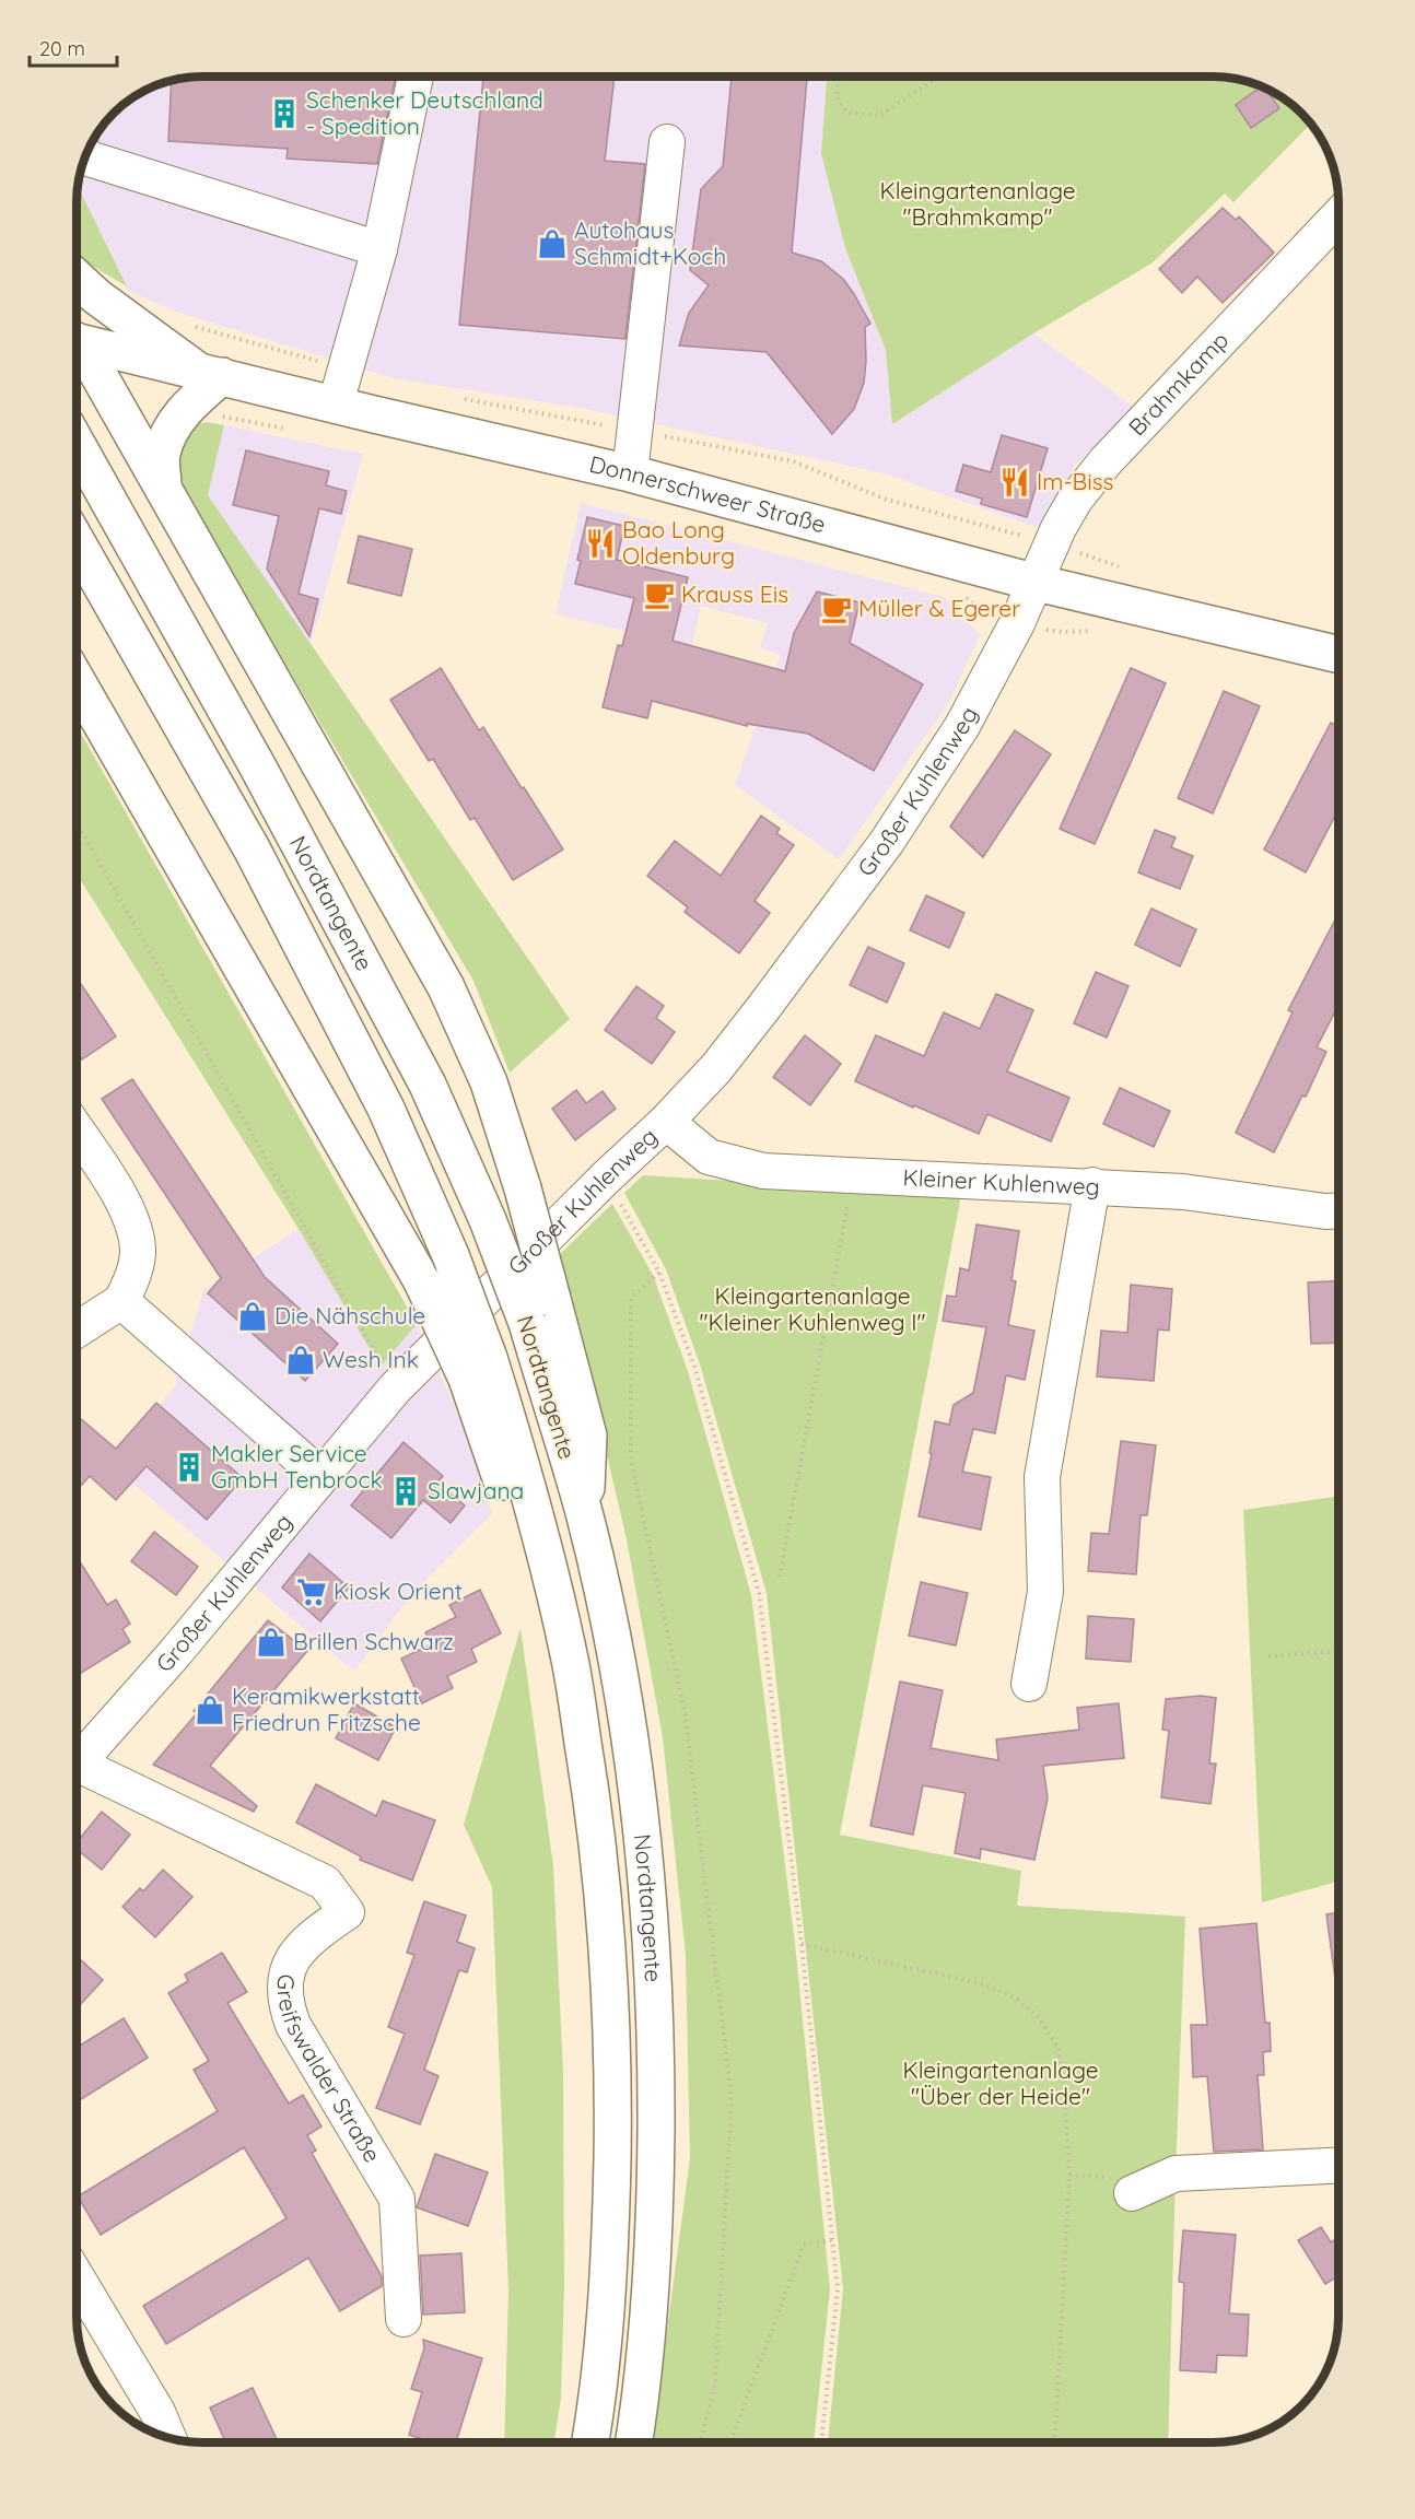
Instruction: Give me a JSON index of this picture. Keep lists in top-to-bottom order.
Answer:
{
  "streets": {
    "main road": ["Donnerschweer Straße", "Nordtangente"],
    "street": [
      "Brahmkamp",
      "Großer Kuhlenweg",
      "Kleiner Kuhlenweg",
      "Greifswalder Straße"
    ]
  },
  "crossings": [
    ["Brahmkamp", "Donnerschweer Straße"],
    ["Brahmkamp", "Großer Kuhlenweg"],
    ["Donnerschweer Straße", "Großer Kuhlenweg"],
    ["Großer Kuhlenweg", "Kleiner Kuhlenweg"]
  ],
  "parks": ["Kleingartenanlage \"Brahmkamp\"", "Kleingartenanlage \"Kleiner Kuhlenweg I\"", "Kleingartenanlage \"Über der Heide\""],
  "places": {
    "building": ["Schenker Deutschland - Spedition", "Makler Service GmbH Tenbrock", "Slawjana"],
    "shop": [
      "Autohaus Schmidt+Koch",
      "Die Nähschule",
      "Wesh Ink",
      "Brillen Schwarz",
      "Keramikwerkstatt Friedrun Fritzsche"
    ],
    "restaurant": ["Im-Biss", "Bao Long Oldenburg"],
    "cafe": ["Krauss Eis", "Müller & Egerer"],
    "supermarket": ["Kiosk Orient"]
  },
  "scale_bar": "20 m"
}
